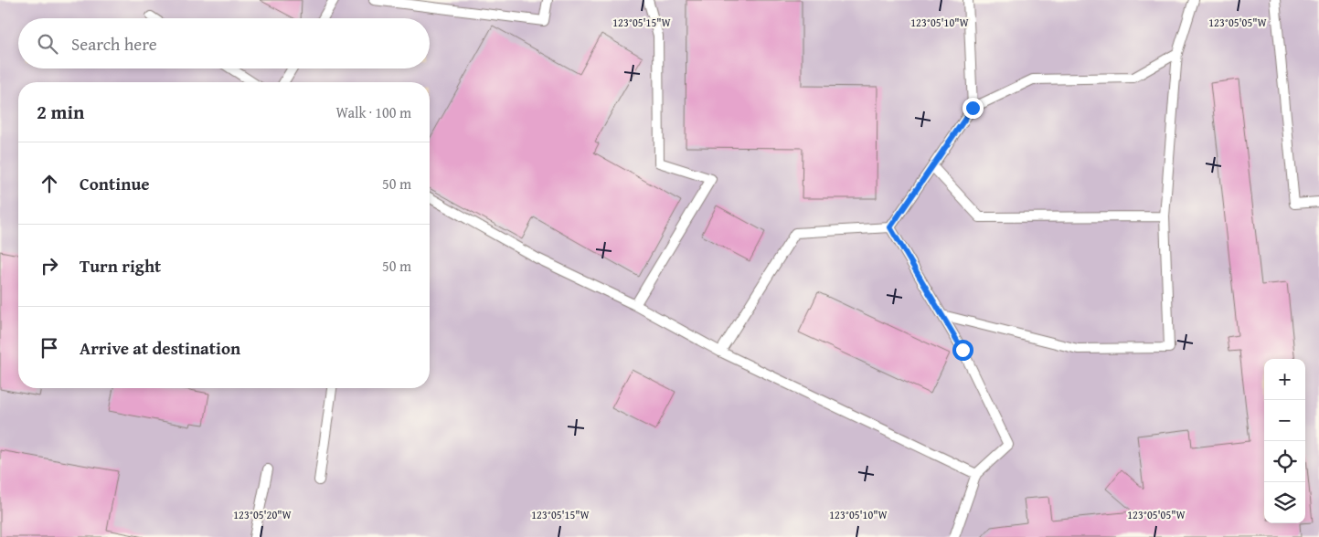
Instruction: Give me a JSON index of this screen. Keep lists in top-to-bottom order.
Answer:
{
  "page": {
    "search": "Search here",
    "heading": ["2 min", "Walk · 100 m"],
    "list": [
      ["Continue", "50 m"],
      ["Turn right", "50 m"],
      "Arrive at destination"
    ],
    "map_buttons": ["+", "−"]
  },
  "coordinates": [
    "123°05'15\"W",
    "123°05'10\"W",
    "123°05'05\"W",
    "123°05'20\"W"
  ]
}
